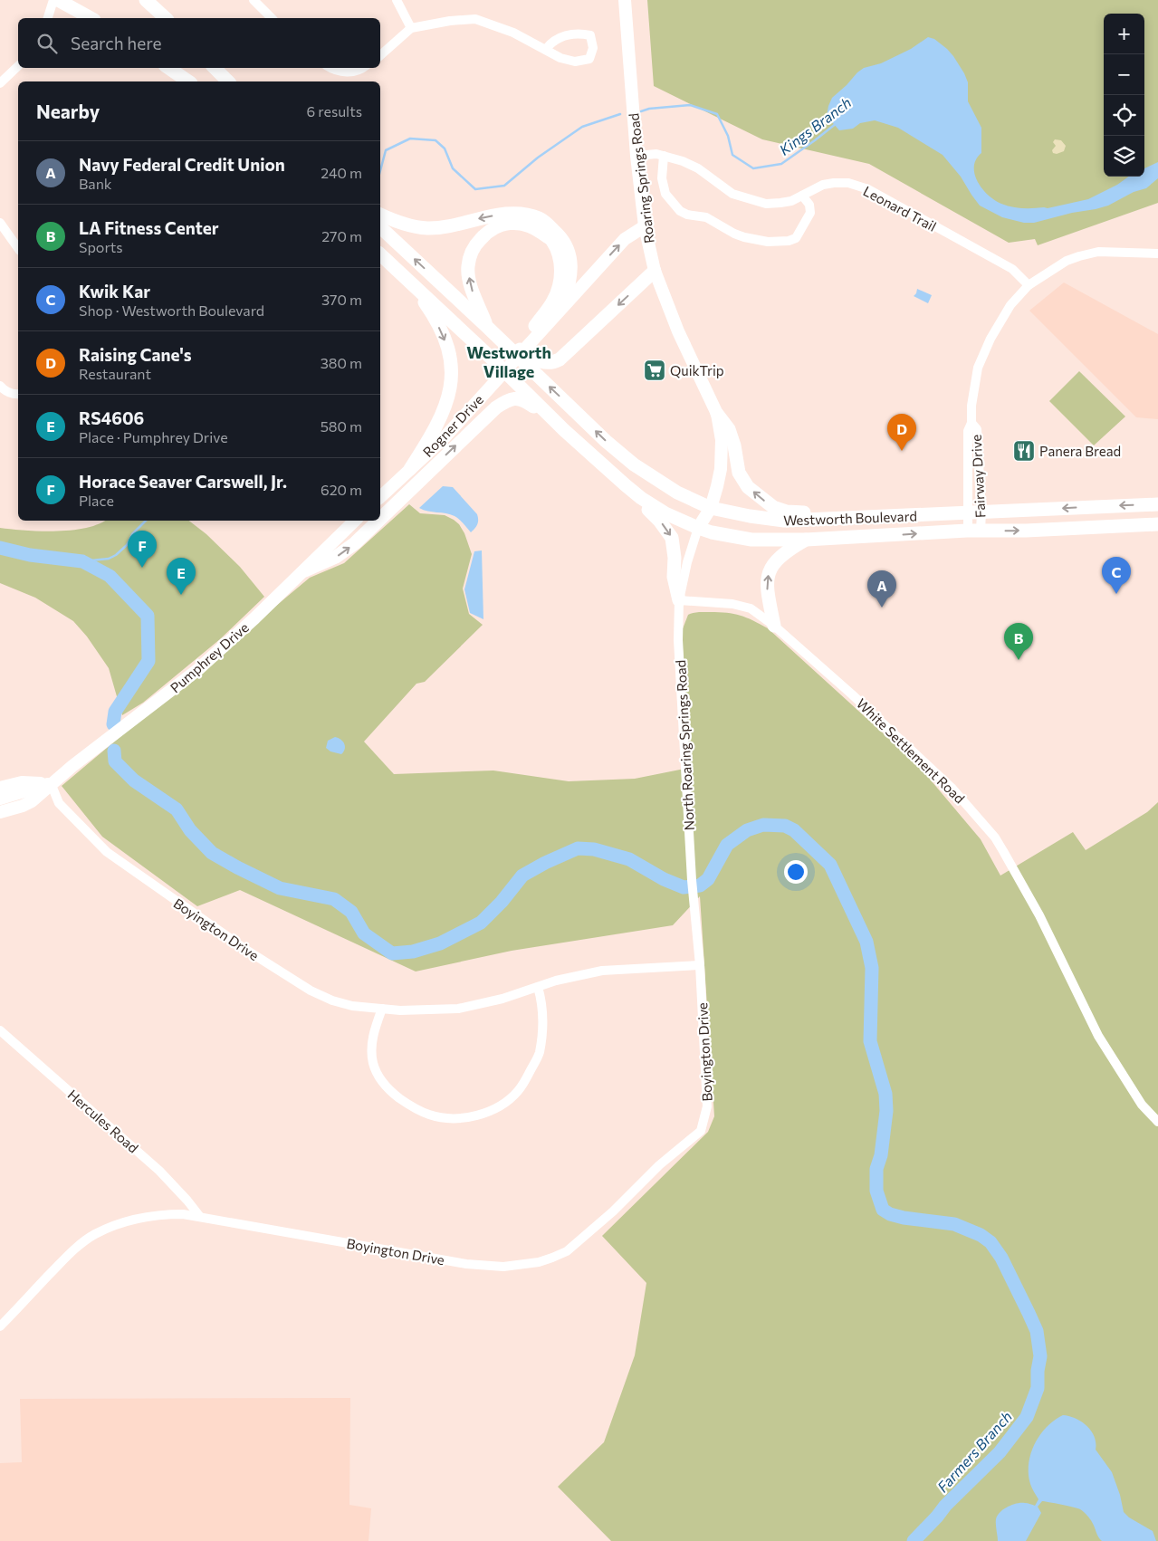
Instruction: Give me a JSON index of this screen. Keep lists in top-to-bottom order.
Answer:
{
  "streets": {
    "main road": ["Westworth Boulevard"],
    "street": [
      "Roaring Springs Road",
      "Leonard Trail",
      "Rogner Drive",
      "Fairway Drive",
      "Pumphrey Drive",
      "North Roaring Springs Road",
      "White Settlement Road",
      "Boyington Drive",
      "Hercules Road"
    ]
  },
  "crossings": [
    ["Roaring Springs Road", "Leonard Trail"],
    ["Roaring Springs Road", "Rogner Drive"],
    ["Roaring Springs Road", "Westworth Boulevard"],
    ["Roaring Springs Road", "North Roaring Springs Road"],
    ["Leonard Trail", "Fairway Drive"],
    ["Fairway Drive", "Westworth Boulevard"],
    ["Westworth Boulevard", "North Roaring Springs Road"],
    ["Pumphrey Drive", "Boyington Drive"],
    ["North Roaring Springs Road", "White Settlement Road"],
    ["North Roaring Springs Road", "Boyington Drive"],
    ["Boyington Drive", "Hercules Road"]
  ],
  "districts": ["Westworth Village"],
  "water": ["Kings Branch", "Farmers Branch"],
  "places": {
    "supermarket": ["QuikTrip"],
    "restaurant": ["Panera Bread"]
  },
  "page": {
    "map_buttons": ["+", "−"],
    "search": "Search here",
    "heading": ["Nearby", "6 results"],
    "list": [
      {
        "mark": "A",
        "name": "Navy Federal Credit Union",
        "note": "Bank",
        "value": "240 m"
      },
      {
        "mark": "B",
        "name": "LA Fitness Center",
        "note": "Sports",
        "value": "270 m"
      },
      {
        "mark": "C",
        "name": "Kwik Kar",
        "note": "Shop · Westworth Boulevard",
        "value": "370 m"
      },
      {
        "mark": "D",
        "name": "Raising Cane's",
        "note": "Restaurant",
        "value": "380 m"
      },
      {
        "mark": "E",
        "name": "RS4606",
        "note": "Place · Pumphrey Drive",
        "value": "580 m"
      },
      {
        "mark": "F",
        "name": "Horace Seaver Carswell, Jr.",
        "note": "Place",
        "value": "620 m"
      }
    ],
    "pins": [
      "D",
      "F",
      "C",
      "E",
      "A",
      "B"
    ]
  }
}
